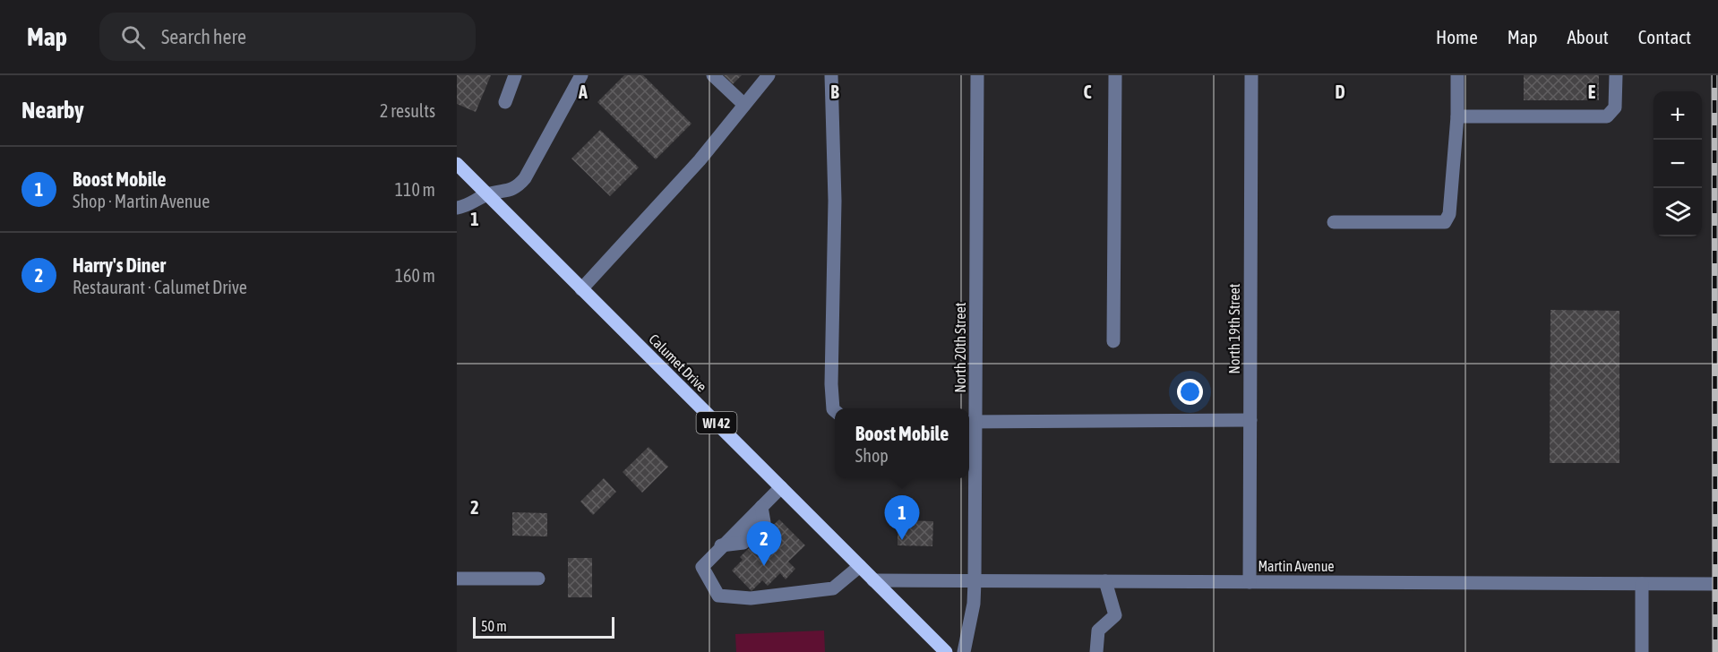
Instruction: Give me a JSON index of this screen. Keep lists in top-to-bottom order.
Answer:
{
  "streets": {
    "main road": ["Calumet Drive", "WI 42"],
    "street": ["North 19th Street", "North 20th Street", "Martin Avenue"]
  },
  "crossings": [
    ["North 19th Street", "Martin Avenue"],
    ["North 20th Street", "Martin Avenue"],
    ["Calumet Drive", "Martin Avenue"]
  ],
  "scale_bar": "50 m",
  "page": {
    "header": "Map",
    "search": "Search here",
    "nav": [
      "Home",
      "Map",
      "About",
      "Contact"
    ],
    "heading": ["Nearby", "2 results"],
    "map_buttons": ["+", "−"],
    "list": [
      {
        "mark": "1",
        "name": "Boost Mobile",
        "note": "Shop · Martin Avenue",
        "value": "110 m"
      },
      {
        "mark": "2",
        "name": "Harry's Diner",
        "note": "Restaurant · Calumet Drive",
        "value": "160 m"
      }
    ],
    "popup": ["Boost Mobile", "Shop"],
    "pins": ["1", "2"],
    "scale": "50 m"
  },
  "grid": {
    "columns": [
      "A",
      "B",
      "C",
      "D",
      "E"
    ],
    "rows": ["1", "2"]
  }
}
